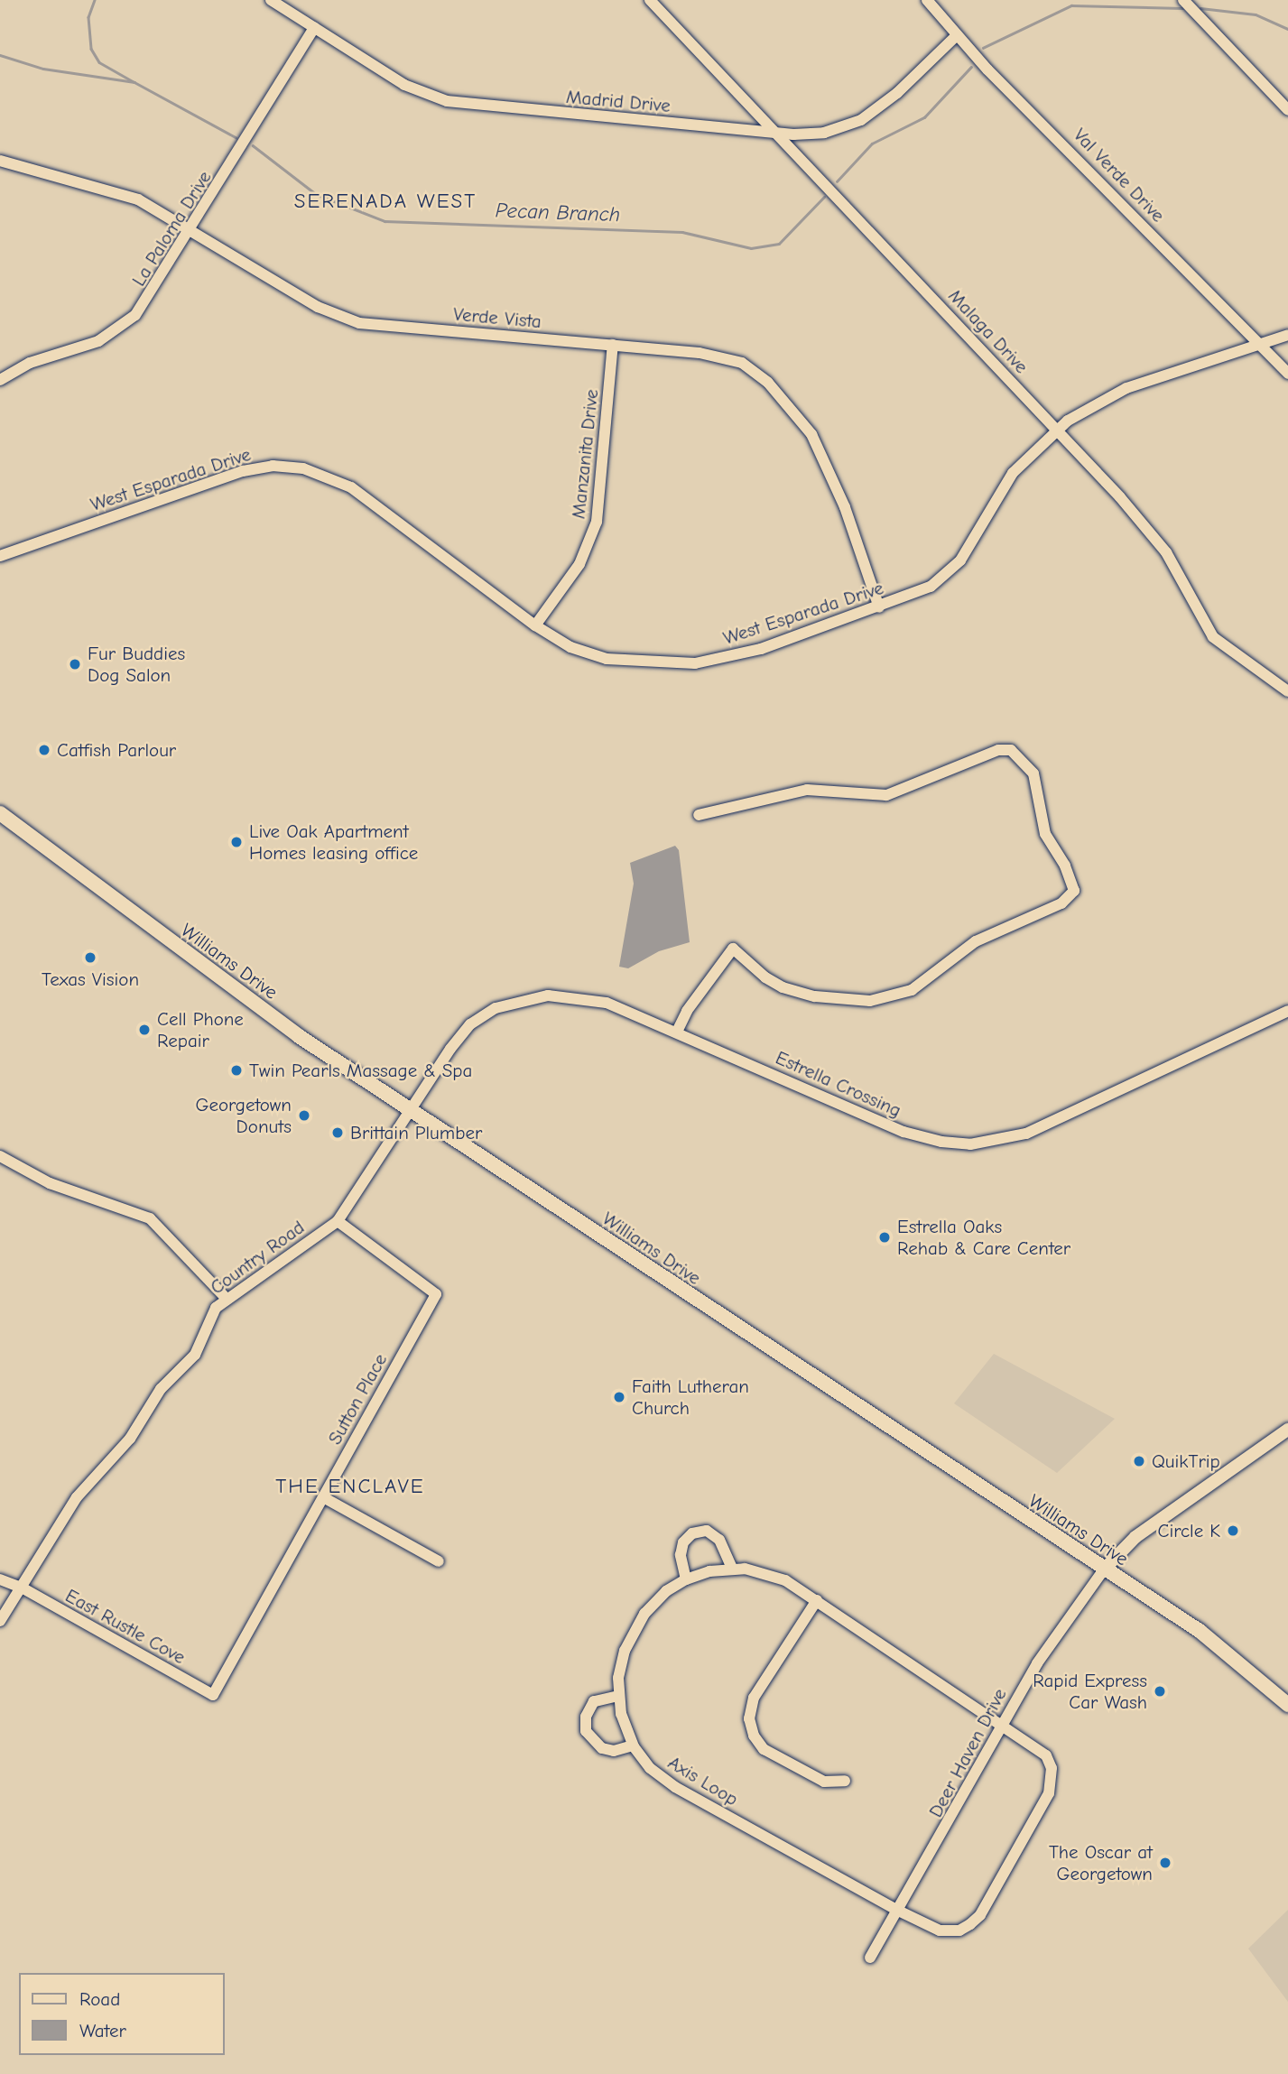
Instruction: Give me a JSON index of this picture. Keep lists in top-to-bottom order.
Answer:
{
  "streets": {
    "main road": ["Williams Drive"],
    "street": [
      "Madrid Drive",
      "Val Verde Drive",
      "La Paloma Drive",
      "Verde Vista",
      "Malaga Drive",
      "Manzanita Drive",
      "West Esparada Drive",
      "Estrella Crossing",
      "Country Road",
      "Sutton Place",
      "East Rustle Cove",
      "Deer Haven Drive",
      "Axis Loop"
    ]
  },
  "crossings": [
    ["Madrid Drive", "Val Verde Drive"],
    ["Madrid Drive", "La Paloma Drive"],
    ["Madrid Drive", "Malaga Drive"],
    ["Val Verde Drive", "West Esparada Drive"],
    ["La Paloma Drive", "Verde Vista"],
    ["Verde Vista", "Manzanita Drive"],
    ["Verde Vista", "West Esparada Drive"],
    ["Malaga Drive", "West Esparada Drive"],
    ["Manzanita Drive", "West Esparada Drive"],
    ["Williams Drive", "Estrella Crossing"],
    ["Williams Drive", "Country Road"],
    ["Williams Drive", "Deer Haven Drive"],
    ["Estrella Crossing", "Country Road"],
    ["Country Road", "Sutton Place"],
    ["Country Road", "East Rustle Cove"],
    ["Sutton Place", "East Rustle Cove"],
    ["Deer Haven Drive", "Axis Loop"]
  ],
  "districts": ["SERENADA WEST", "THE ENCLAVE"],
  "water": ["Pecan Branch"],
  "places": [
    "Fur Buddies Dog Salon",
    "Catfish Parlour",
    "Live Oak Apartment Homes leasing office",
    "Texas Vision",
    "Cell Phone Repair",
    "Twin Pearls Massage & Spa",
    "Georgetown Donuts",
    "Brittain Plumber",
    "Estrella Oaks Rehab & Care Center",
    "Faith Lutheran Church",
    "QuikTrip",
    "Circle K",
    "Rapid Express Car Wash",
    "The Oscar at Georgetown"
  ],
  "legend": ["Road", "Water"]
}
